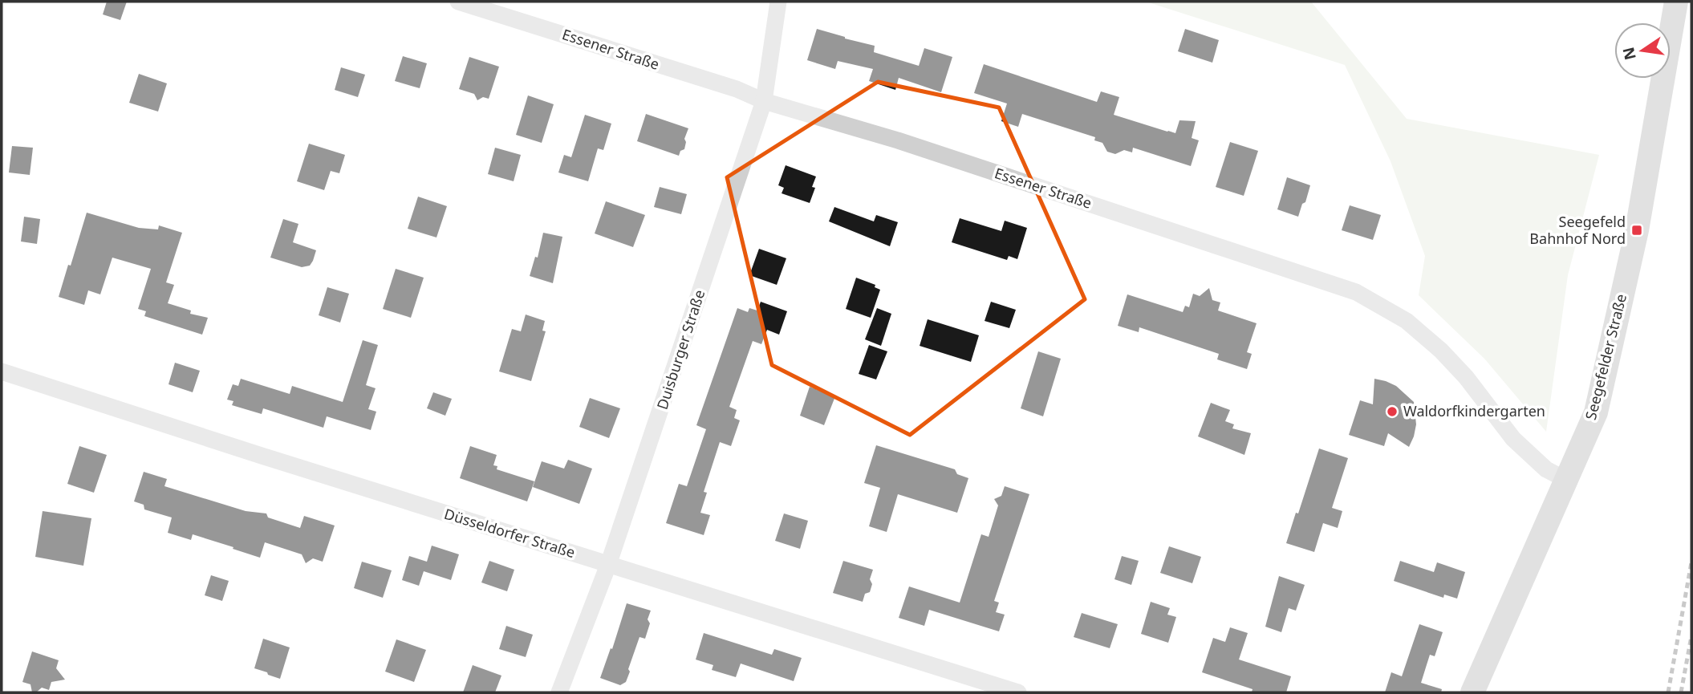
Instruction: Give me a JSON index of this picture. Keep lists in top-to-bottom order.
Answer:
{
  "streets": {
    "street": [
      "Essener Straße",
      "Duisburger Straße",
      "Seegefelder Straße",
      "Düsseldorfer Straße"
    ]
  },
  "crossings": [
    ["Essener Straße", "Duisburger Straße"],
    ["Essener Straße", "Seegefelder Straße"],
    ["Duisburger Straße", "Düsseldorfer Straße"]
  ],
  "places": {
    "transit": ["Seegefeld Bahnhof Nord"],
    "other": ["Waldorfkindergarten"]
  },
  "north": "left"
}
